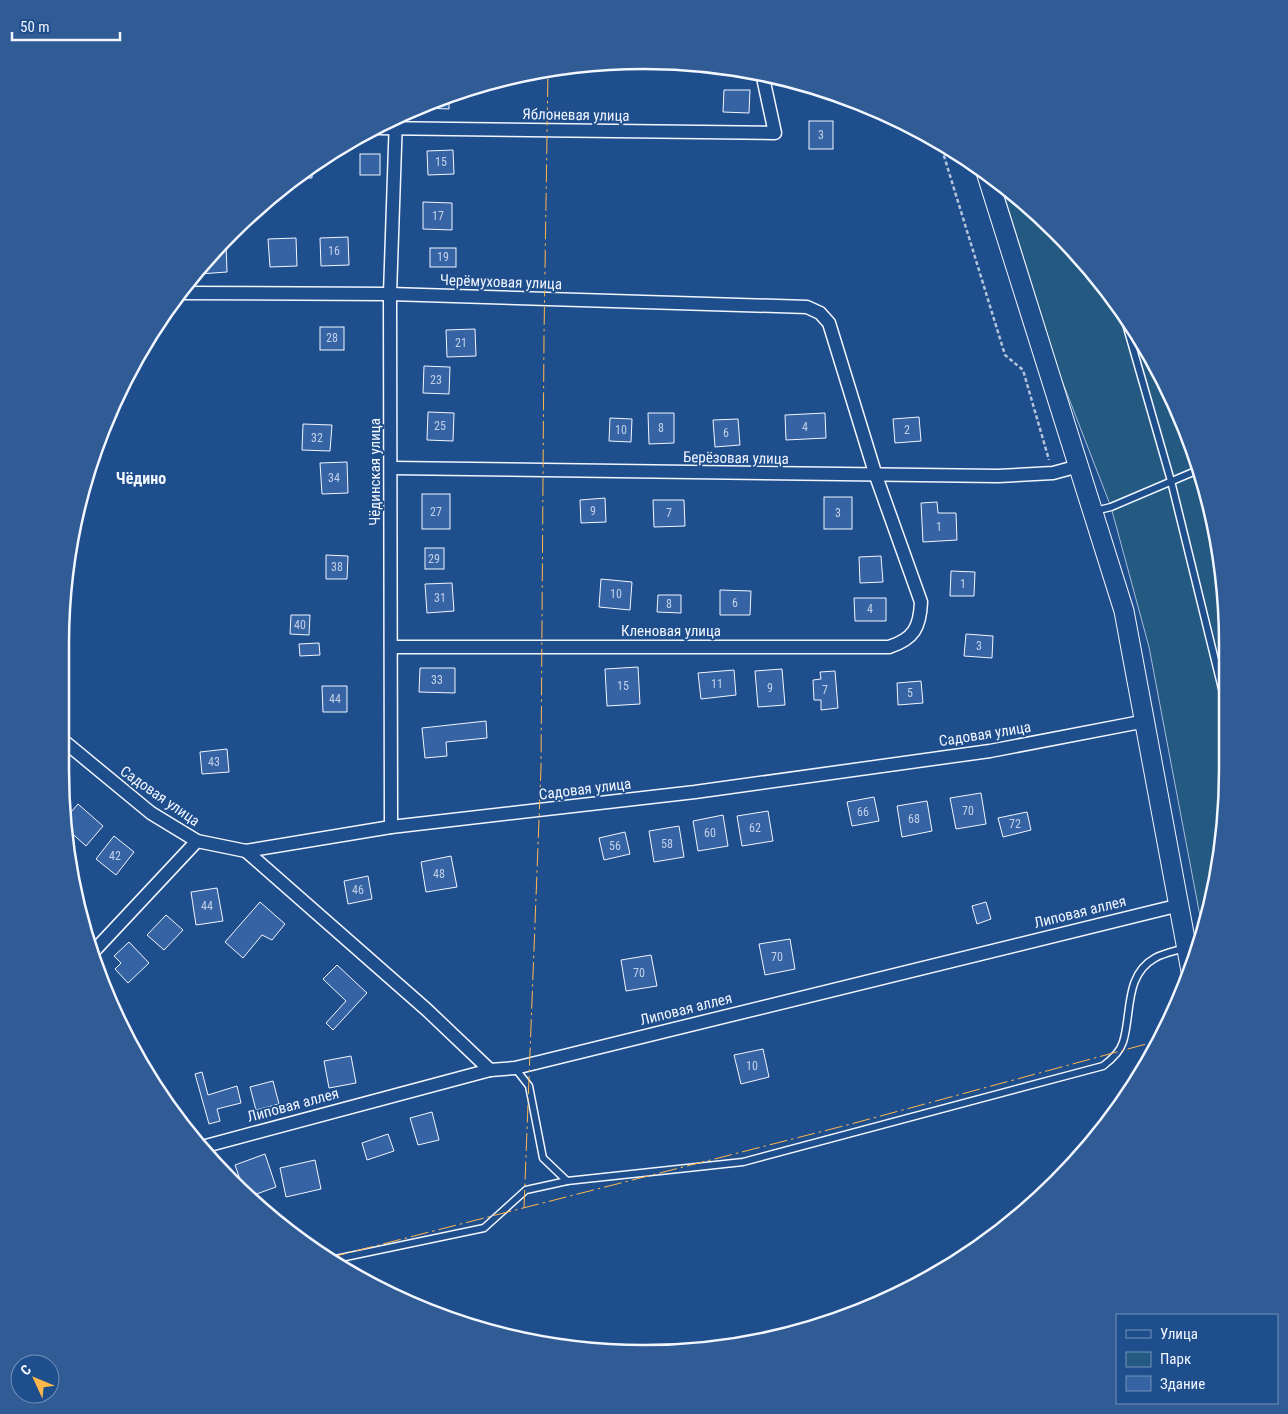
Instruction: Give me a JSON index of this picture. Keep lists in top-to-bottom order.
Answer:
{
  "streets": {
    "street": [
      "Яблоневая улица",
      "Черёмуховая улица",
      "Берёзовая улица",
      "Чёдинская улица",
      "Кленовая улица",
      "Садовая улица",
      "Липовая аллея"
    ]
  },
  "crossings": [
    ["Черёмуховая улица", "Берёзовая улица"],
    ["Черёмуховая улица", "Чёдинская улица"],
    ["Черёмуховая улица", "Кленовая улица"],
    ["Берёзовая улица", "Чёдинская улица"],
    ["Берёзовая улица", "Кленовая улица"],
    ["Чёдинская улица", "Кленовая улица"],
    ["Чёдинская улица", "Садовая улица"]
  ],
  "districts": ["Чёдино"],
  "house_numbers": [
    "3",
    "15",
    "17",
    "16",
    "19",
    "28",
    "21",
    "23",
    "25",
    "4",
    "8",
    "10",
    "2",
    "6",
    "32",
    "34",
    "9",
    "27",
    "7",
    "3",
    "1",
    "29",
    "38",
    "1",
    "10",
    "31",
    "6",
    "8",
    "4",
    "40",
    "3",
    "33",
    "11",
    "15",
    "9",
    "7",
    "5",
    "44",
    "43",
    "70",
    "66",
    "68",
    "72",
    "62",
    "60",
    "58",
    "56",
    "42",
    "48",
    "46",
    "44",
    "70",
    "70",
    "10"
  ],
  "legend": ["Улица", "Парк", "Здание"],
  "scale_bar": "50 m",
  "north": "top left"
}
